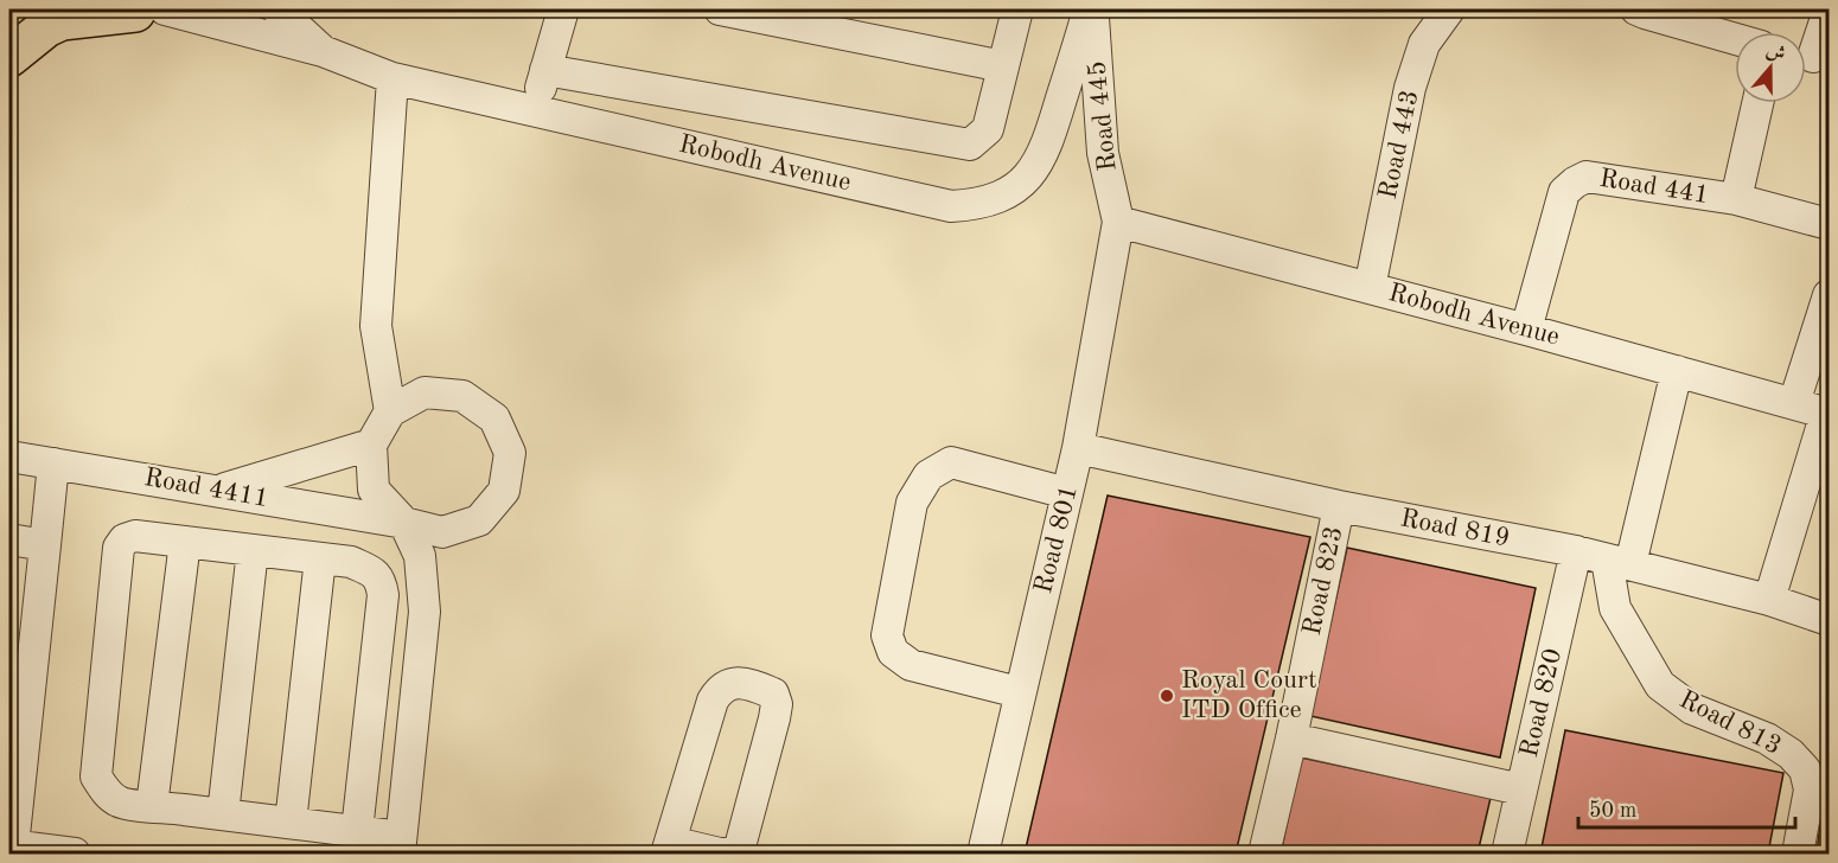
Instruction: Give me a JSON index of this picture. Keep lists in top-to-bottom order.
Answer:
{
  "streets": {
    "street": [
      "Road 445",
      "Road 443",
      "Robodh Avenue",
      "Road 441",
      "Road 4411",
      "Road 819",
      "Road 801",
      "Road 823",
      "Road 820",
      "Road 813"
    ]
  },
  "crossings": [
    ["Road 445", "Robodh Avenue"],
    ["Road 445", "Road 801"],
    ["Road 443", "Robodh Avenue"],
    ["Robodh Avenue", "Road 441"],
    ["Robodh Avenue", "Road 801"],
    ["Road 819", "Road 801"],
    ["Road 819", "Road 823"],
    ["Road 819", "Road 820"],
    ["Road 819", "Road 813"]
  ],
  "places": ["Royal Court ITD Office"],
  "scale_bar": "50 m",
  "north": "top"
}
